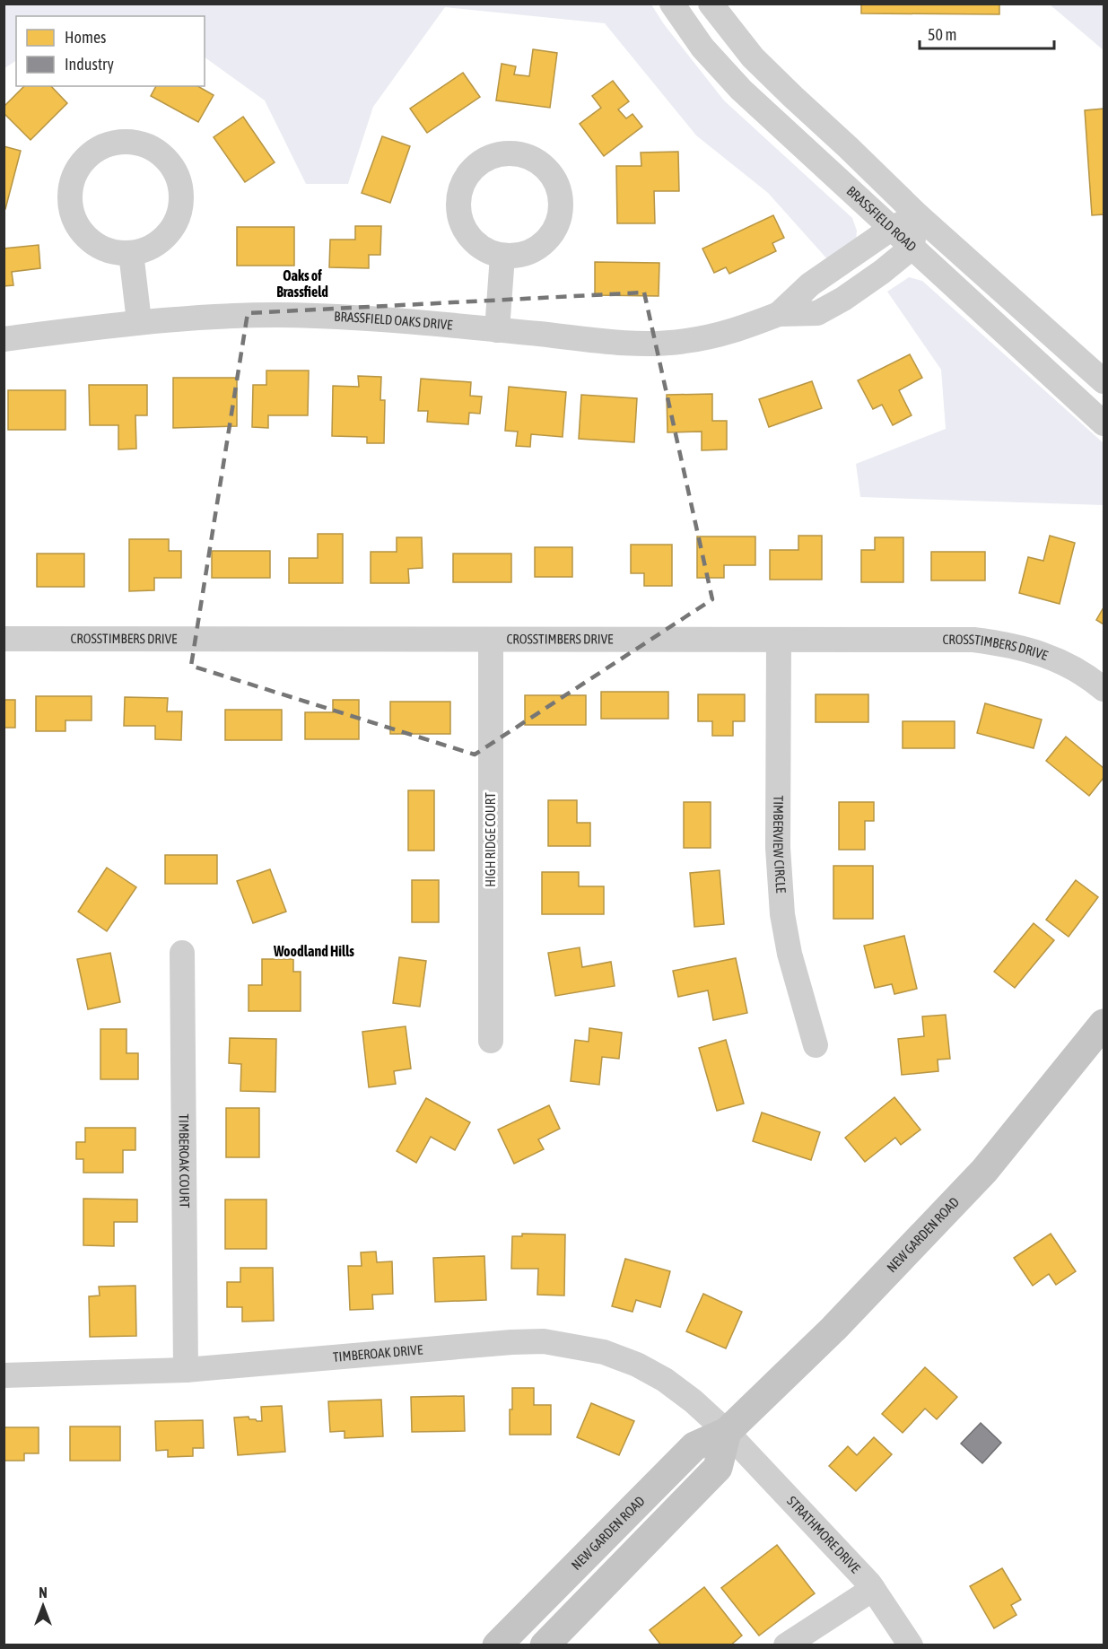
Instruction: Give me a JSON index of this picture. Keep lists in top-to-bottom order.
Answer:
{
  "streets": {
    "main road": ["NEW GARDEN ROAD"],
    "street": [
      "BRASSFIELD ROAD",
      "BRASSFIELD OAKS DRIVE",
      "CROSSTIMBERS DRIVE",
      "HIGH RIDGE COURT",
      "TIMBERVIEW CIRCLE",
      "TIMBEROAK COURT",
      "TIMBEROAK DRIVE",
      "STRATHMORE DRIVE"
    ]
  },
  "crossings": [
    ["BRASSFIELD ROAD", "BRASSFIELD OAKS DRIVE"],
    ["CROSSTIMBERS DRIVE", "HIGH RIDGE COURT"],
    ["CROSSTIMBERS DRIVE", "TIMBERVIEW CIRCLE"],
    ["TIMBEROAK COURT", "TIMBEROAK DRIVE"],
    ["NEW GARDEN ROAD", "TIMBEROAK DRIVE"],
    ["NEW GARDEN ROAD", "STRATHMORE DRIVE"],
    ["TIMBEROAK DRIVE", "STRATHMORE DRIVE"]
  ],
  "districts": ["Oaks of Brassfield", "Woodland Hills"],
  "legend": ["Homes", "Industry"],
  "scale_bar": "50 m",
  "north": "top"
}
